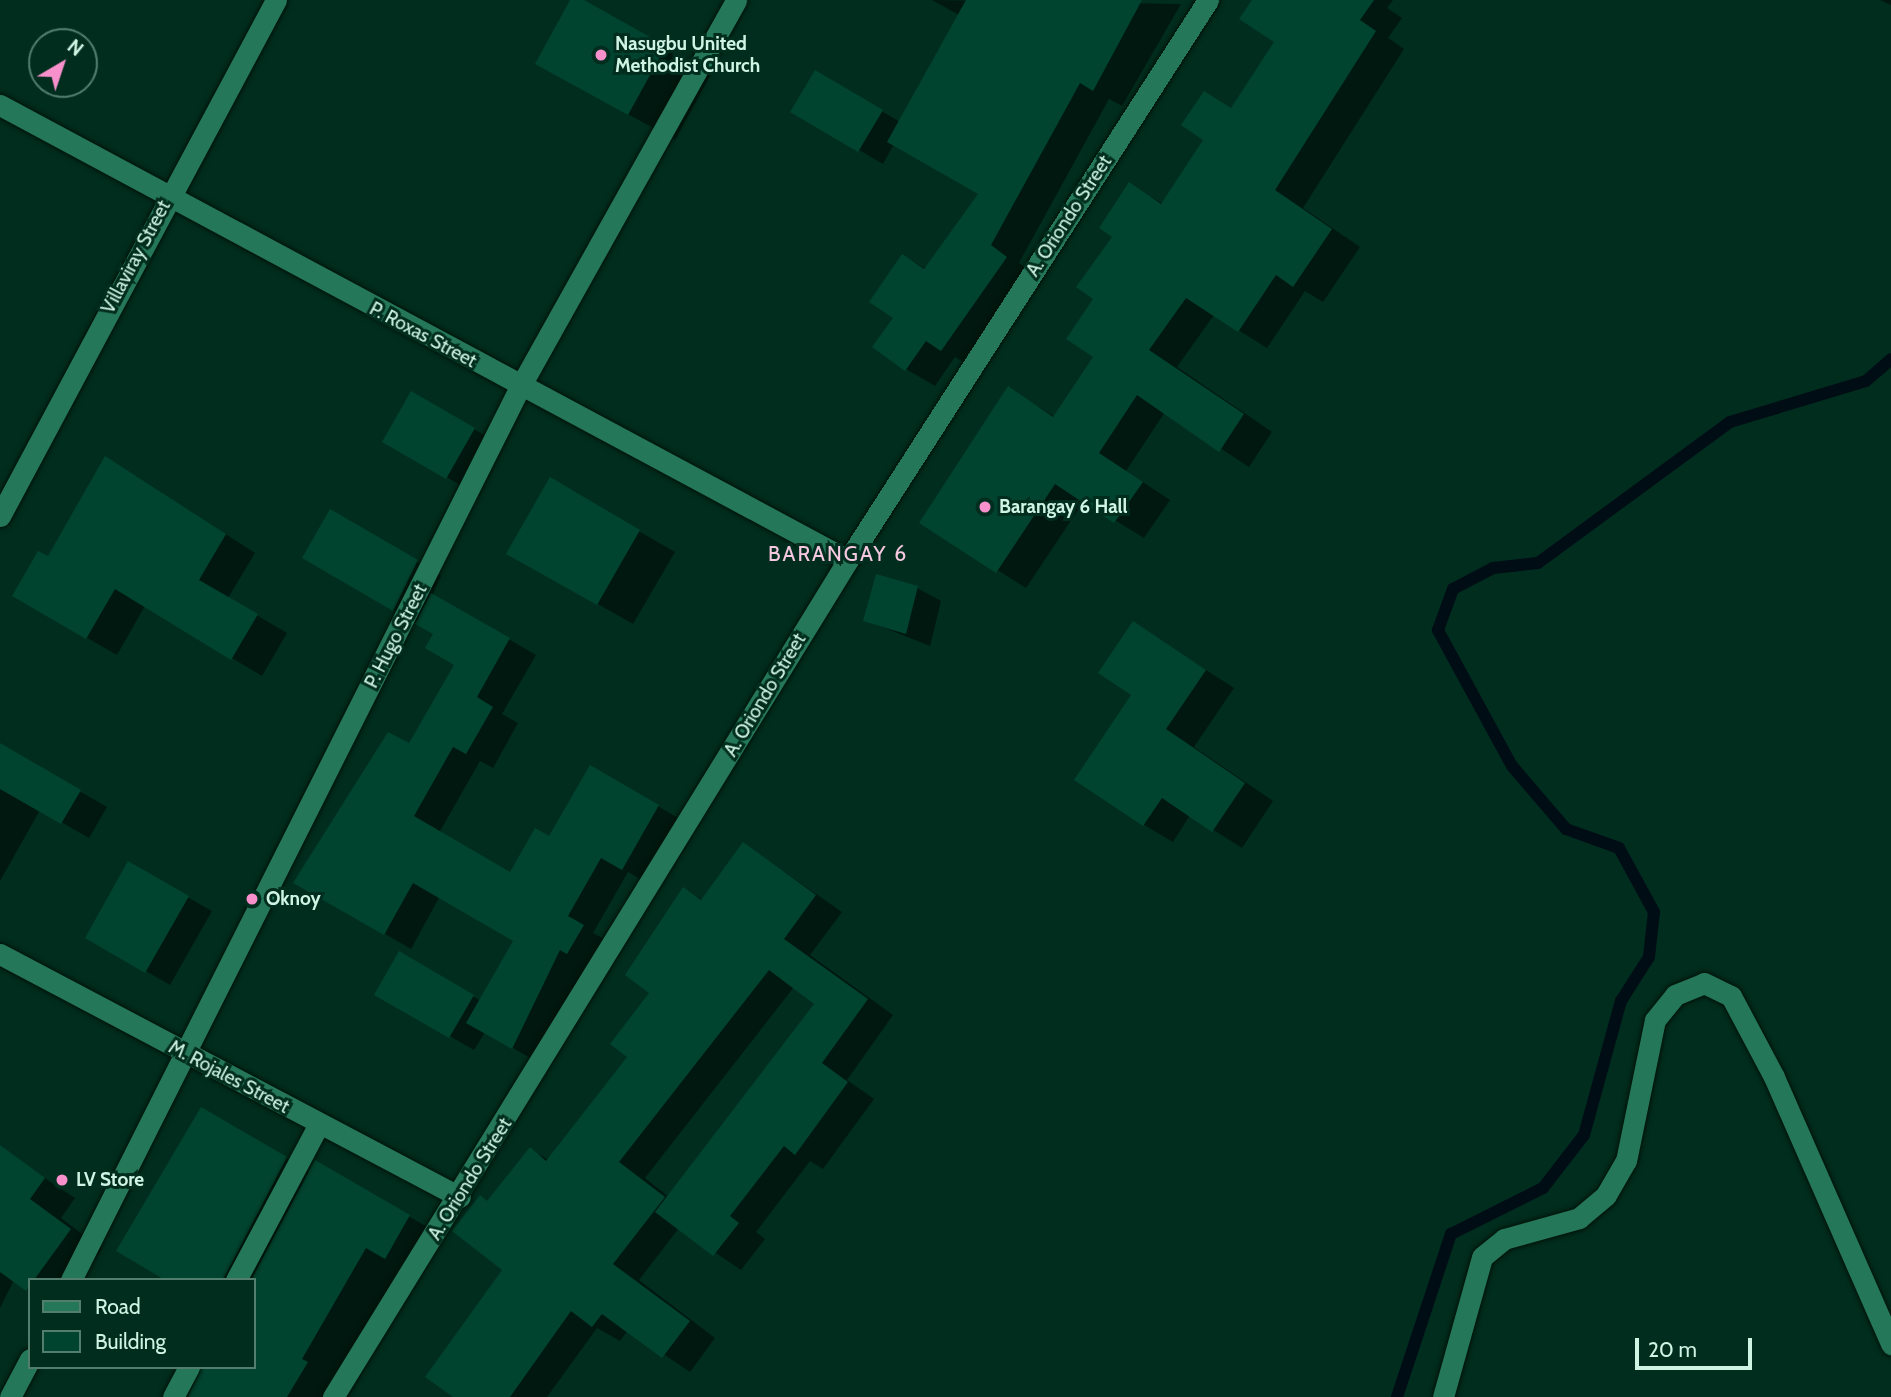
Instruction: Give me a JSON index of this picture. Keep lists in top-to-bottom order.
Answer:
{
  "streets": {
    "street": [
      "A. Oriondo Street",
      "Villaviray Street",
      "P. Roxas Street",
      "P. Hugo Street",
      "M. Rojales Street"
    ]
  },
  "crossings": [
    ["A. Oriondo Street", "P. Roxas Street"],
    ["A. Oriondo Street", "M. Rojales Street"],
    ["Villaviray Street", "P. Roxas Street"],
    ["P. Roxas Street", "P. Hugo Street"],
    ["P. Hugo Street", "M. Rojales Street"]
  ],
  "districts": ["BARANGAY 6"],
  "places": [
    "Nasugbu United Methodist Church",
    "Barangay 6 Hall",
    "Oknoy",
    "LV Store"
  ],
  "legend": ["Road", "Building"],
  "scale_bar": "20 m",
  "north": "top right"
}
